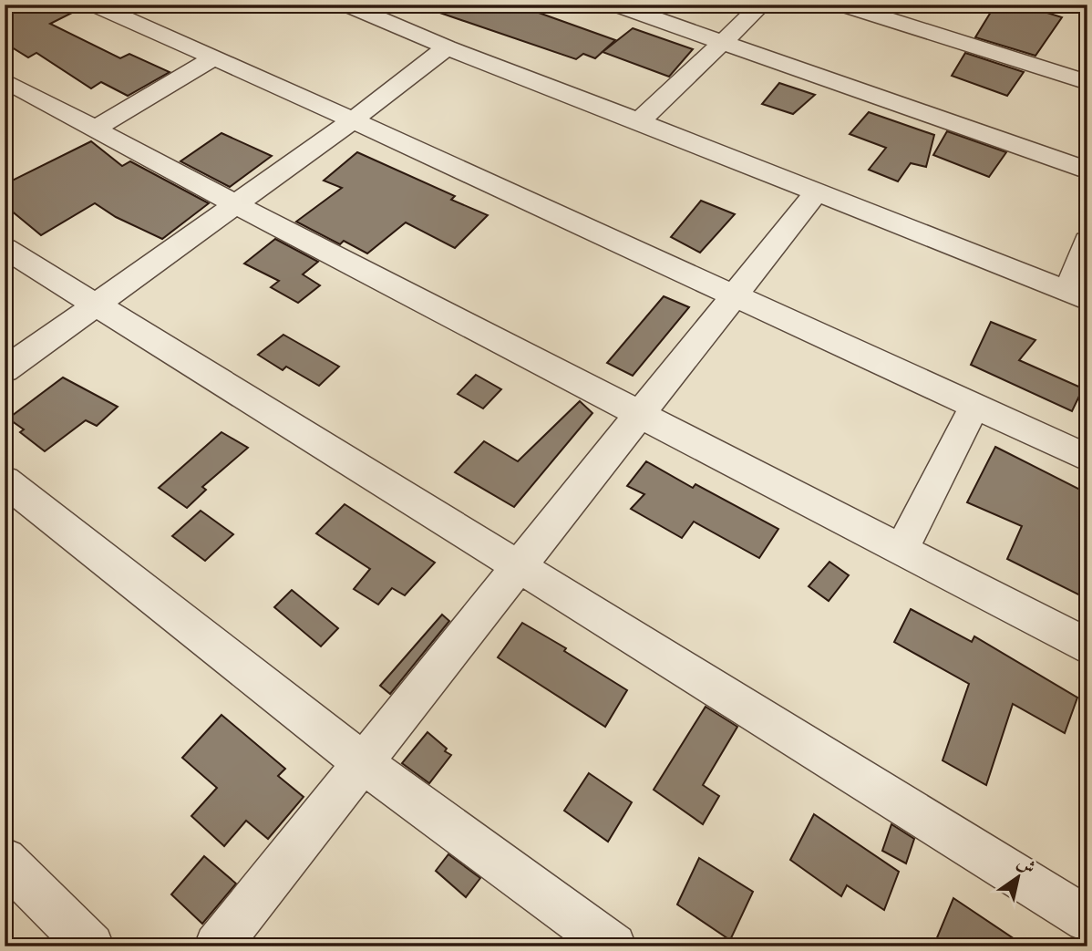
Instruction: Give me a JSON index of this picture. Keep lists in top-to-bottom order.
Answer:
{
  "north": "top right"
}
